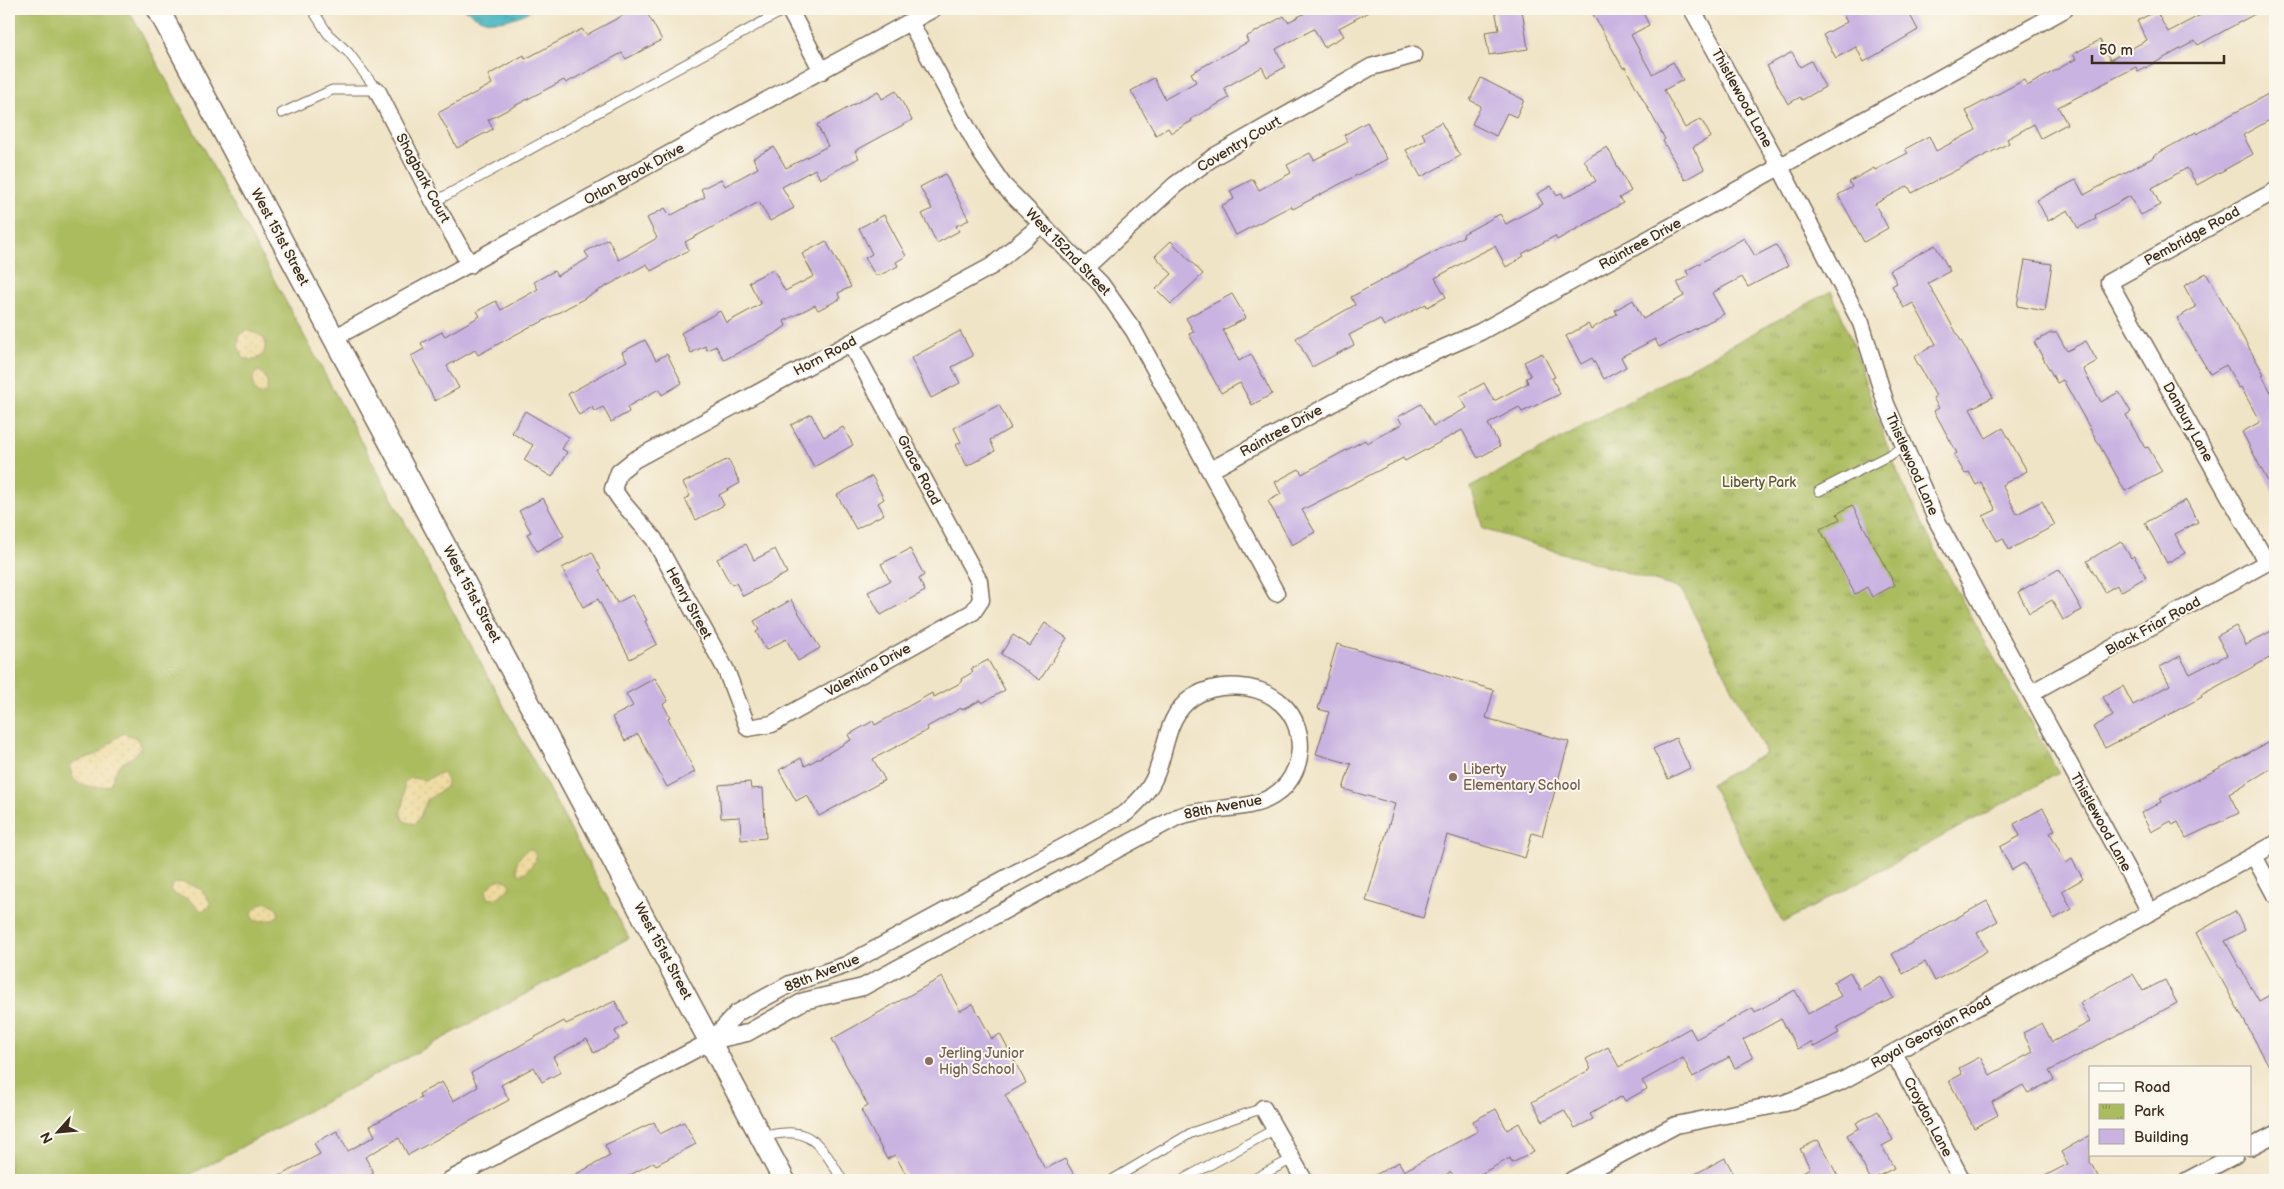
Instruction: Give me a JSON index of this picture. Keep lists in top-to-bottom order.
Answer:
{
  "streets": {
    "street": [
      "Thistlewood Lane",
      "Coventry Court",
      "Orlan Brook Drive",
      "Shagbark Court",
      "Pembridge Road",
      "West 151st Street",
      "Raintree Drive",
      "West 152nd Street",
      "Horn Road",
      "Danbury Lane",
      "Grace Road",
      "Henry Street",
      "Black Friar Road",
      "Valentina Drive",
      "88th Avenue",
      "Royal Georgian Road",
      "Croydon Lane"
    ]
  },
  "crossings": [
    ["Thistlewood Lane", "Raintree Drive"],
    ["Thistlewood Lane", "Black Friar Road"],
    ["Thistlewood Lane", "Royal Georgian Road"],
    ["Coventry Court", "West 152nd Street"],
    ["Orlan Brook Drive", "Shagbark Court"],
    ["Orlan Brook Drive", "West 151st Street"],
    ["Orlan Brook Drive", "West 152nd Street"],
    ["Pembridge Road", "Danbury Lane"],
    ["West 151st Street", "88th Avenue"],
    ["Raintree Drive", "West 152nd Street"],
    ["West 152nd Street", "Horn Road"],
    ["Horn Road", "Grace Road"],
    ["Horn Road", "Henry Street"],
    ["Danbury Lane", "Black Friar Road"],
    ["Grace Road", "Valentina Drive"],
    ["Henry Street", "Valentina Drive"],
    ["Royal Georgian Road", "Croydon Lane"]
  ],
  "parks": ["Liberty Park"],
  "places": ["Liberty Elementary School", "Jerling Junior High School"],
  "legend": ["Road", "Park", "Building"],
  "scale_bar": "50 m",
  "north": "bottom left"
}
